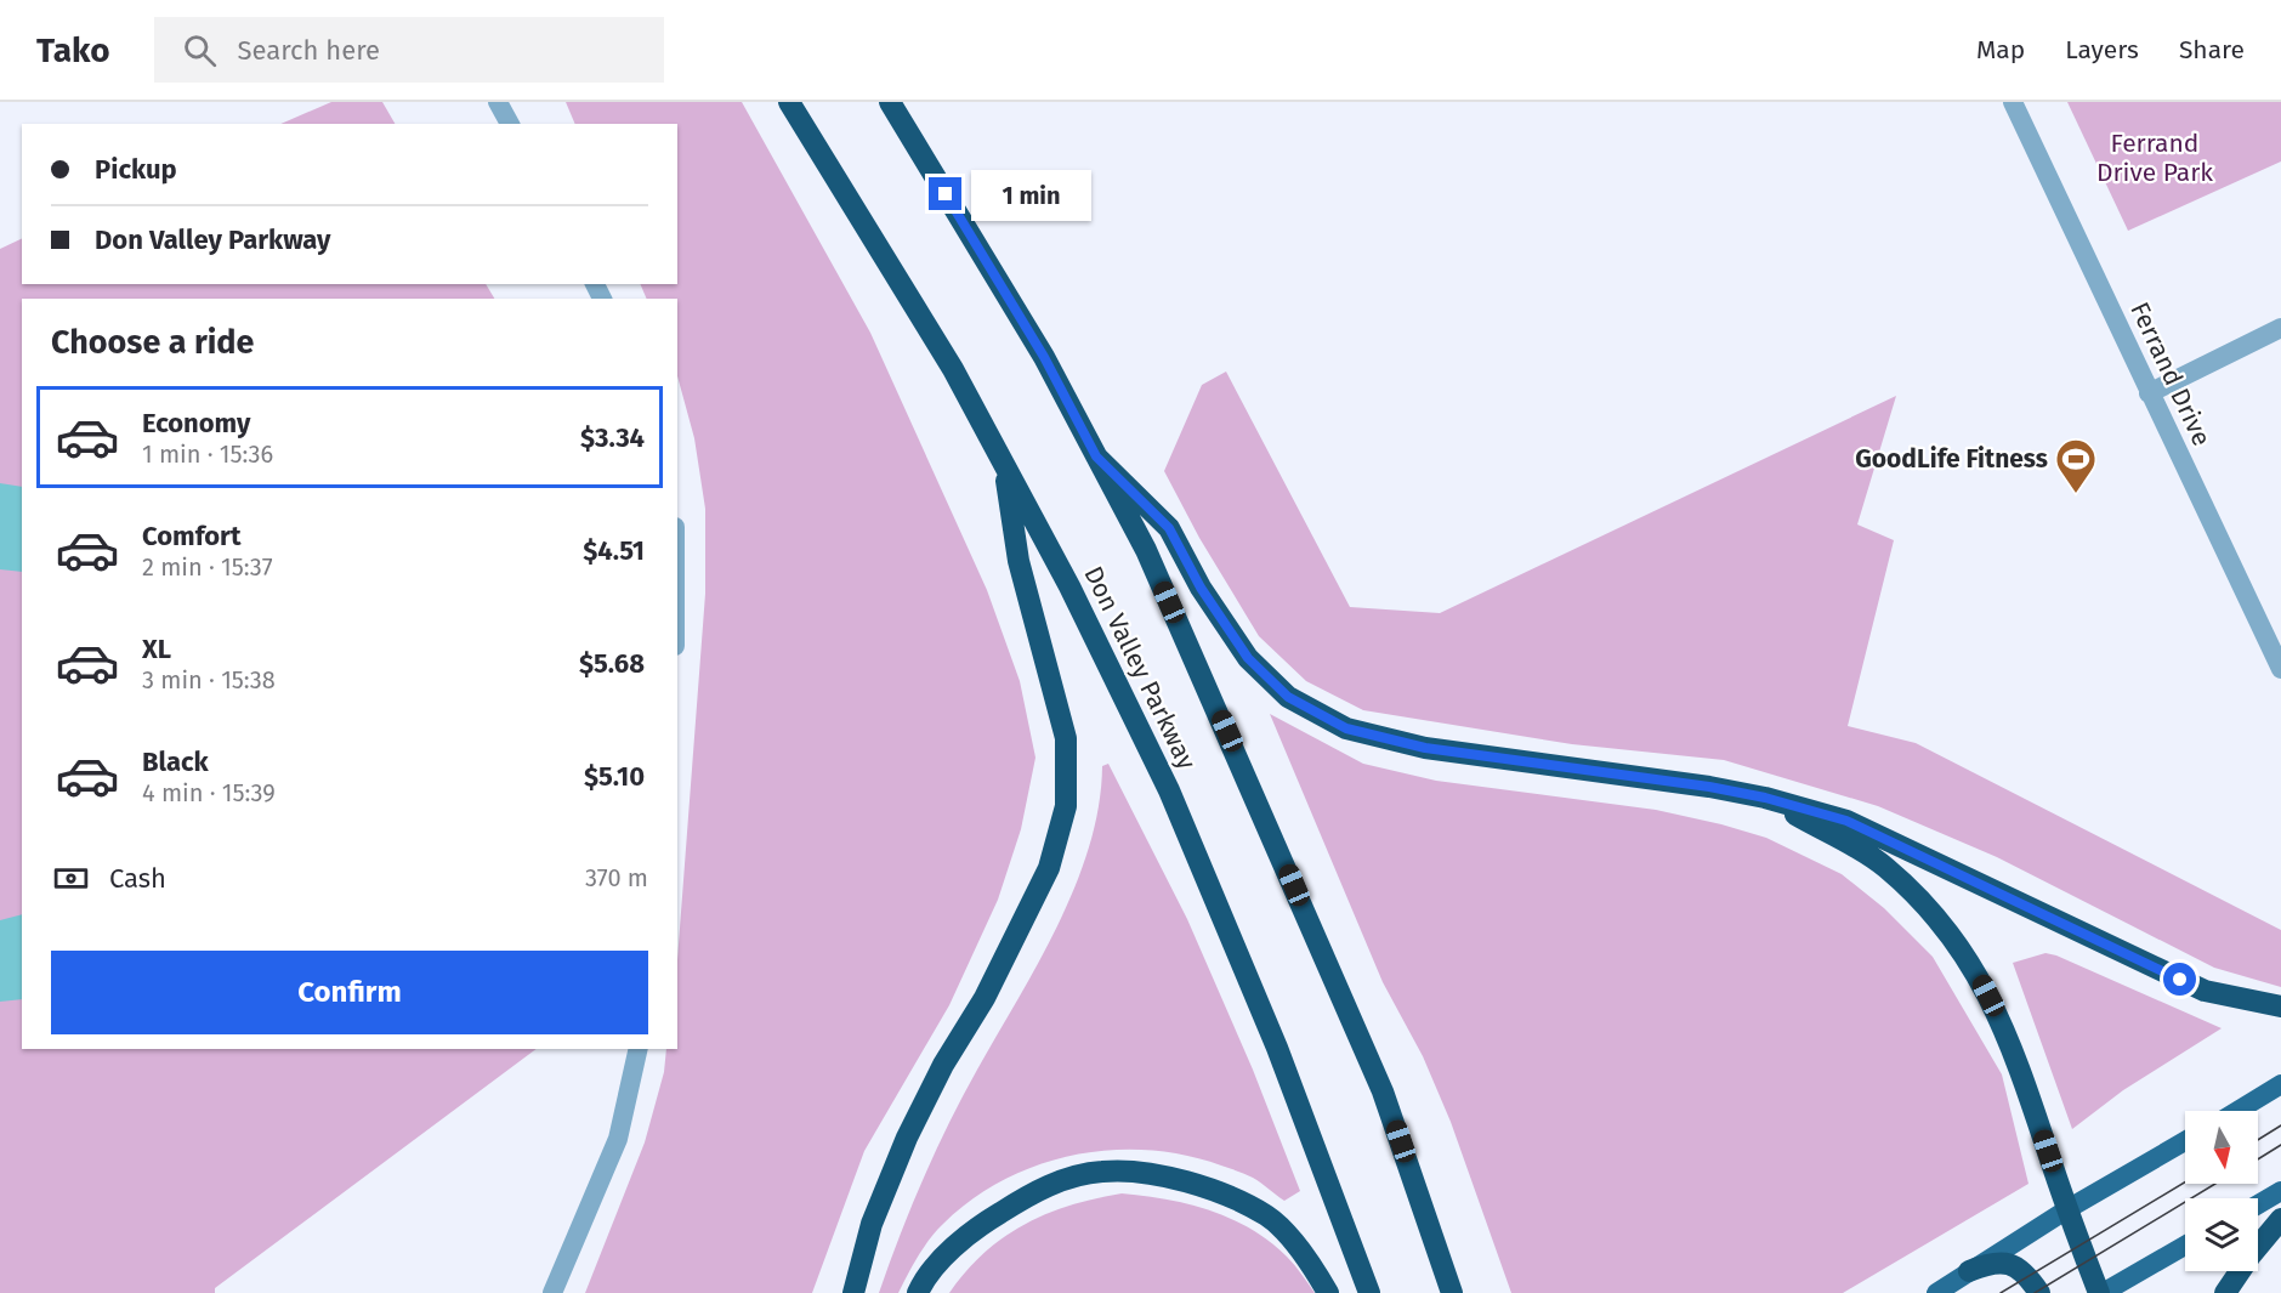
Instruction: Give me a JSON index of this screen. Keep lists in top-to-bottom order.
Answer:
{
  "streets": {
    "highway": ["Don Valley Parkway"],
    "street": ["Ferrand Drive"]
  },
  "parks": ["Ferrand Drive Park"],
  "places": {
    "sports": ["GoodLife Fitness"]
  },
  "north": "bottom",
  "page": {
    "header": "Tako",
    "search": "Search here",
    "nav": ["Map", "Layers", "Share"],
    "banner": ["Pickup", "Don Valley Parkway"],
    "bubble": "1 min",
    "heading": "Choose a ride",
    "list": [
      {
        "name": "Economy",
        "note": "1 min · 15:36",
        "value": "$3.34"
      },
      {
        "name": "Comfort",
        "note": "2 min · 15:37",
        "value": "$4.51"
      },
      {
        "name": "XL",
        "note": "3 min · 15:38",
        "value": "$5.68"
      },
      {
        "name": "Black",
        "note": "4 min · 15:39",
        "value": "$5.10"
      }
    ],
    "pay": ["Cash", "370 m"],
    "buttons": "Confirm"
  }
}
